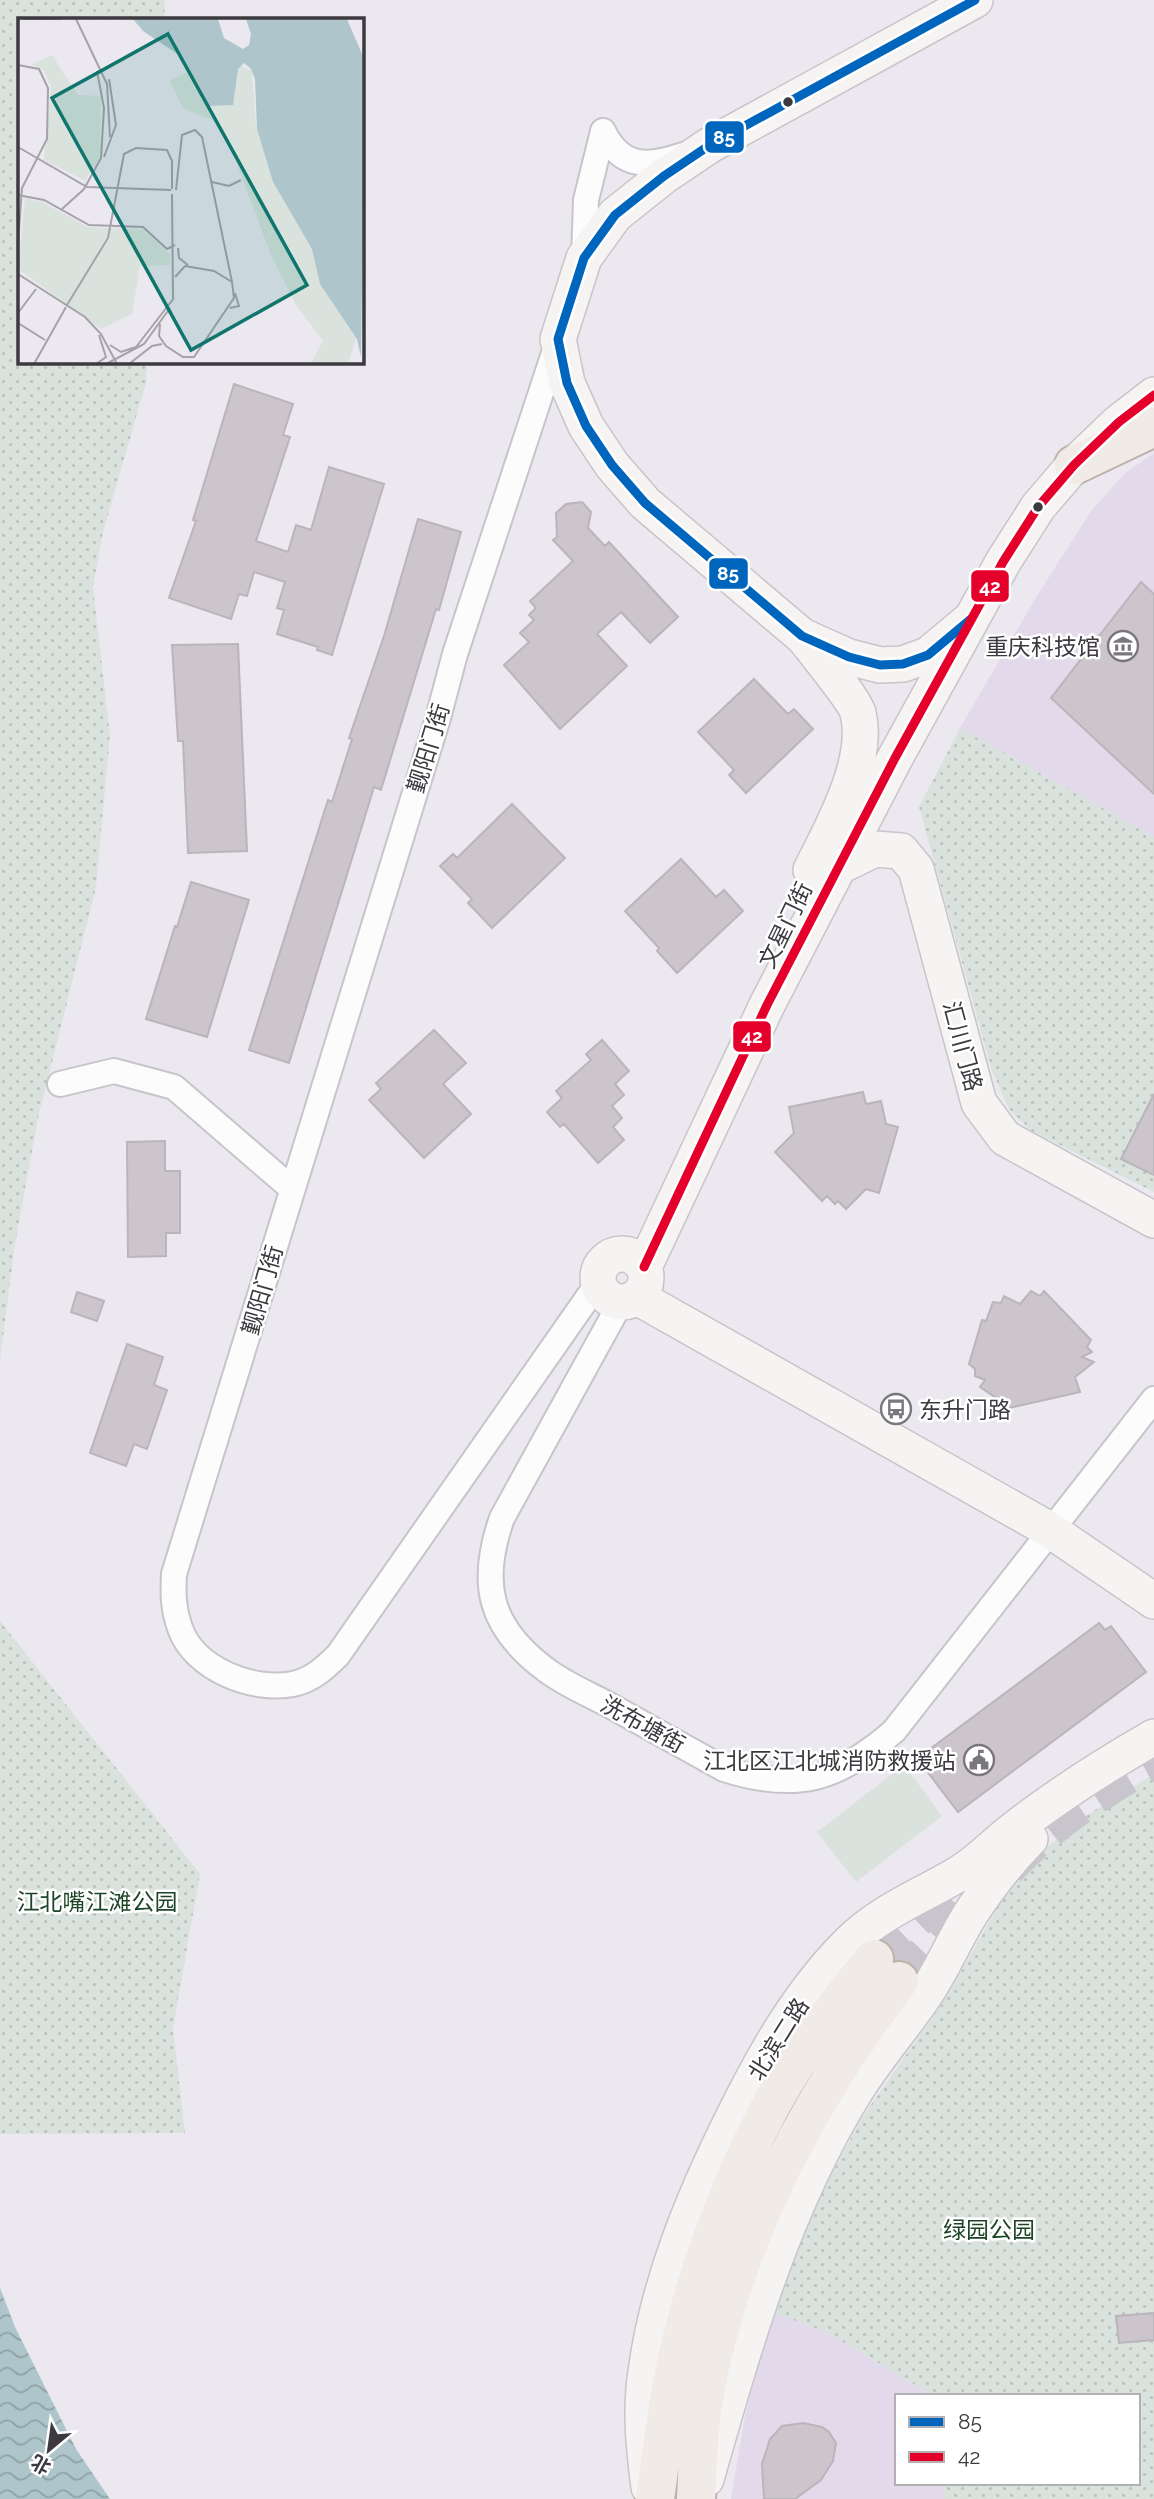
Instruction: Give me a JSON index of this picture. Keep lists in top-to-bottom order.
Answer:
{
  "streets": {
    "main road": ["北滨二路"],
    "street": [
      "觐阳门街",
      "文星门街",
      "汇川门路",
      "洗布塘街"
    ]
  },
  "crossings": [
    ["觐阳门街", "文星门街"],
    ["觐阳门街", "洗布塘街"],
    ["文星门街", "汇川门路"],
    ["文星门街", "洗布塘街"]
  ],
  "parks": ["江北嘴江滩公园", "绿园公园"],
  "places": {
    "museum": ["重庆科技馆"],
    "bus stop": ["东升门路"],
    "public building": ["江北区江北城消防救援站"]
  },
  "lines": ["transit line 85", "transit line 42"],
  "legend": ["85", "42"],
  "north": "bottom left"
}
